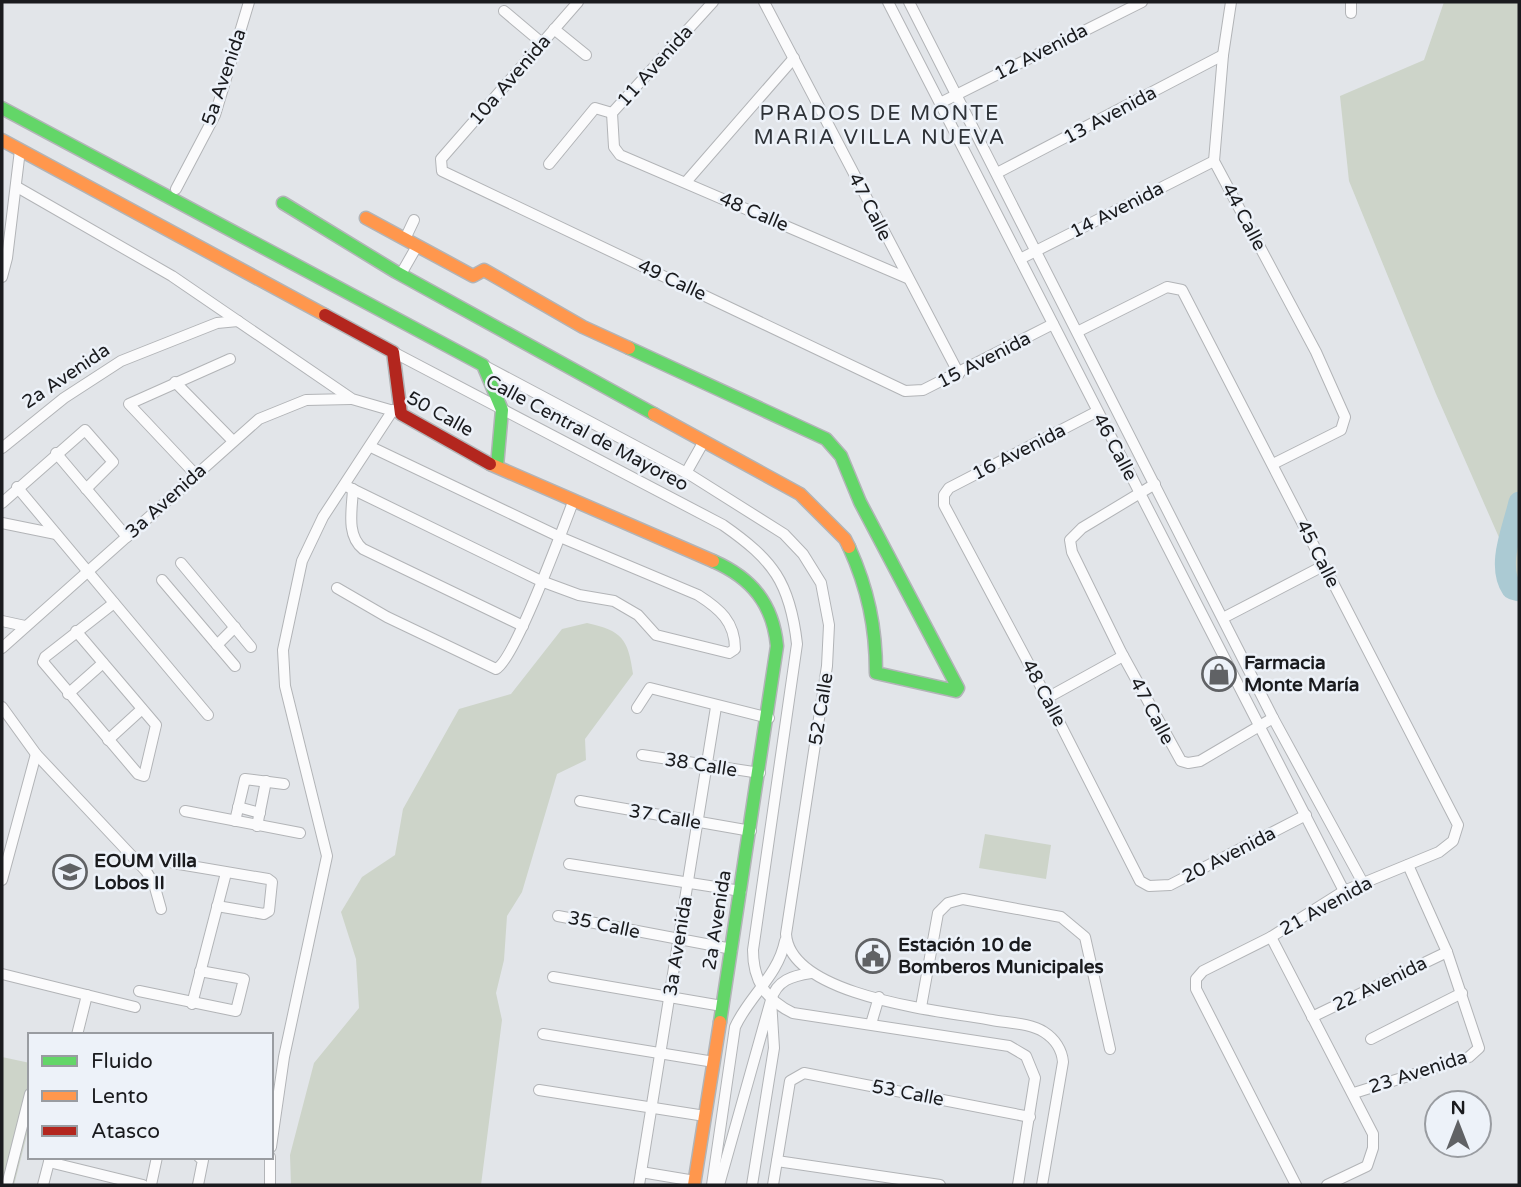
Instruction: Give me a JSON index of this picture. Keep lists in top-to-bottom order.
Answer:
{
  "streets": {
    "main road": ["2a Avenida", "50 Calle", "Calle Central de Mayoreo"],
    "street": [
      "12 Avenida",
      "11 Avenida",
      "5a Avenida",
      "10a Avenida",
      "13 Avenida",
      "47 Calle",
      "14 Avenida",
      "48 Calle",
      "44 Calle",
      "49 Calle",
      "15 Avenida",
      "46 Calle",
      "16 Avenida",
      "3a Avenida",
      "45 Calle",
      "52 Calle",
      "38 Calle",
      "37 Calle",
      "20 Avenida",
      "21 Avenida",
      "35 Calle",
      "22 Avenida",
      "23 Avenida",
      "53 Calle"
    ]
  },
  "crossings": [
    ["12 Avenida", "46 Calle"],
    ["11 Avenida", "48 Calle"],
    ["10a Avenida", "49 Calle"],
    ["13 Avenida", "44 Calle"],
    ["13 Avenida", "46 Calle"],
    ["47 Calle", "48 Calle"],
    ["47 Calle", "15 Avenida"],
    ["47 Calle", "46 Calle"],
    ["14 Avenida", "44 Calle"],
    ["14 Avenida", "46 Calle"],
    ["48 Calle", "16 Avenida"],
    ["48 Calle", "20 Avenida"],
    ["44 Calle", "45 Calle"],
    ["49 Calle", "15 Avenida"],
    ["15 Avenida", "46 Calle"],
    ["2a Avenida", "50 Calle"],
    ["2a Avenida", "38 Calle"],
    ["2a Avenida", "37 Calle"],
    ["2a Avenida", "35 Calle"],
    ["50 Calle", "3a Avenida"],
    ["Calle Central de Mayoreo", "52 Calle"],
    ["46 Calle", "16 Avenida"],
    ["46 Calle", "45 Calle"],
    ["46 Calle", "20 Avenida"],
    ["46 Calle", "21 Avenida"],
    ["3a Avenida", "38 Calle"],
    ["3a Avenida", "37 Calle"],
    ["3a Avenida", "35 Calle"],
    ["45 Calle", "21 Avenida"]
  ],
  "districts": ["PRADOS DE MONTE MARIA VILLA NUEVA"],
  "places": {
    "shop": ["Farmacia Monte María"],
    "school or university": ["EOUM Villa Lobos II"],
    "public building": ["Estación 10 de Bomberos Municipales"]
  },
  "legend": ["Fluido", "Lento", "Atasco"],
  "north": "top"
}
